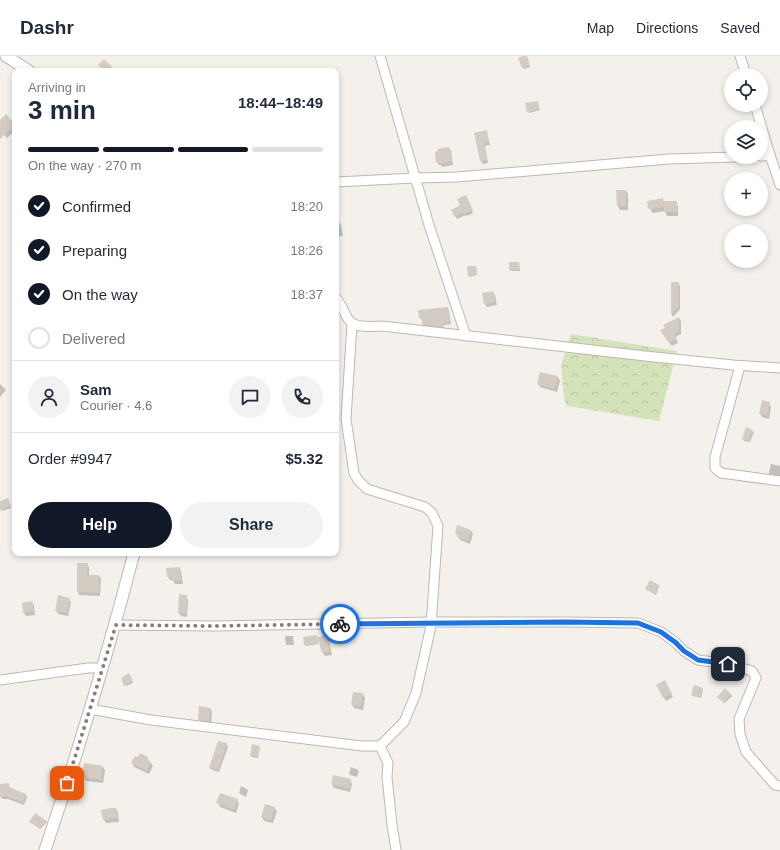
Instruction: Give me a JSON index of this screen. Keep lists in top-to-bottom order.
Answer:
{
  "page": {
    "header": "Dashr",
    "nav": ["Map", "Directions", "Saved"],
    "map_buttons": ["+", "−"],
    "heading": ["3 min", "Arriving in", "18:44–18:49"],
    "panel": [
      "Sam",
      "Courier · 4.6",
      "Order #9947",
      "$5.32"
    ],
    "bar": "On the way · 270 m",
    "list": [
      ["Confirmed", "18:20"],
      ["Preparing", "18:26"],
      ["On the way", "18:37"],
      "Delivered"
    ],
    "buttons": ["Help", "Share"]
  }
}
